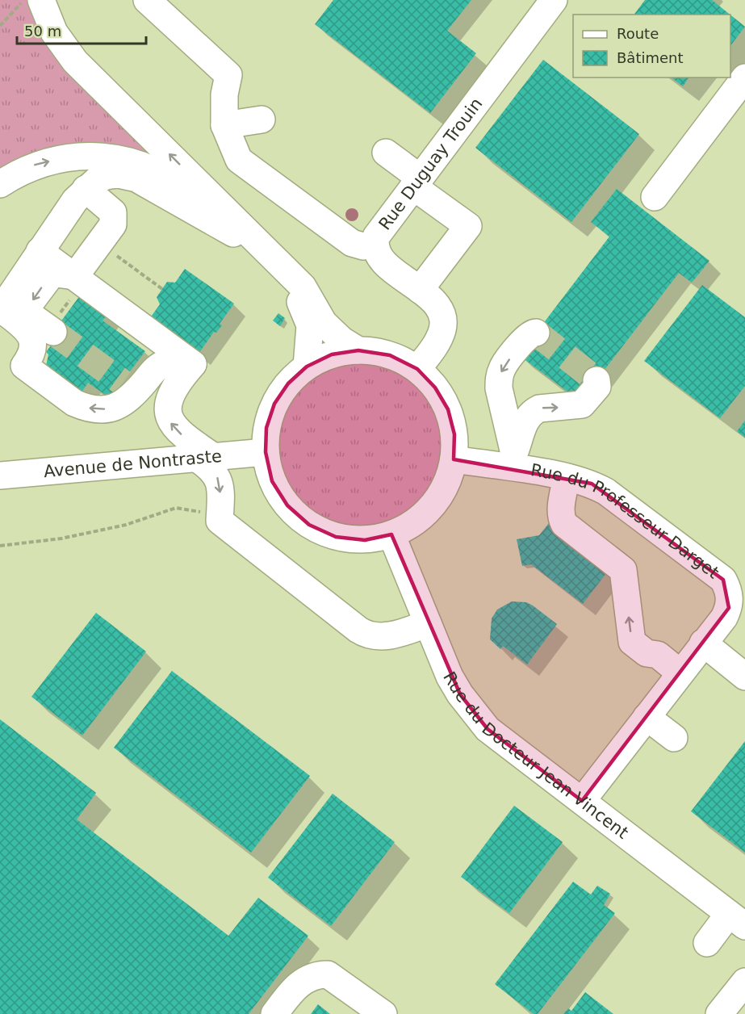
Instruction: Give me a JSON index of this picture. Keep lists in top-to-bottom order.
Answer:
{
  "streets": {
    "main road": [
      "Rue Duguay Trouin",
      "Avenue de Nontraste",
      "Rue du Professeur Darget",
      "Rue du Docteur Jean Vincent"
    ]
  },
  "crossings": [
    ["Rue du Professeur Darget", "Rue du Docteur Jean Vincent"]
  ],
  "legend": ["Route", "Bâtiment"],
  "scale_bar": "50 m"
}
